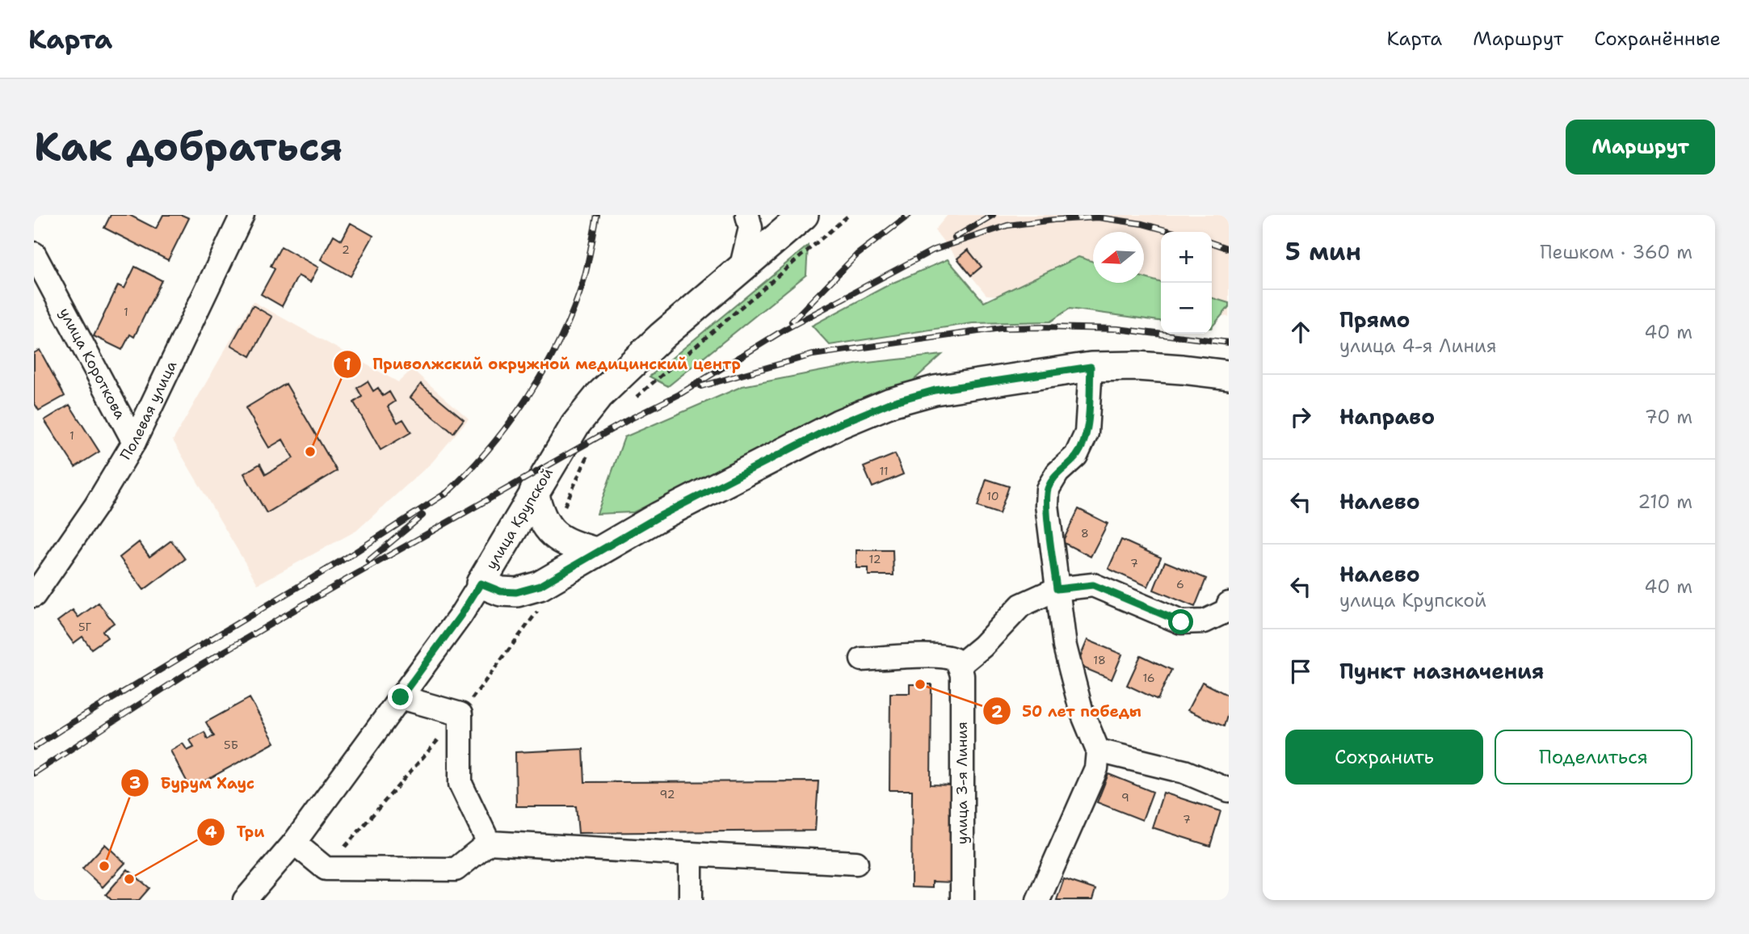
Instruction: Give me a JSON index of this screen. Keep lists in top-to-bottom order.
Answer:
{
  "streets": {
    "main road": ["улица Крупской"],
    "street": ["улица Короткова", "Полевая улица", "улица 3-я Линия"]
  },
  "crossings": [
    ["улица Короткова", "Полевая улица"]
  ],
  "places": [
    "Приволжский окружной медицинский центр",
    "50 лет победы",
    "Бурум Хаус",
    "Три"
  ],
  "house_numbers": [
    "2",
    "1",
    "1",
    "11",
    "10",
    "8",
    "12",
    "7",
    "6",
    "5Г",
    "18",
    "16",
    "5Б",
    "92",
    "9",
    "7"
  ],
  "north": "left",
  "page": {
    "header": "Карта",
    "nav": ["Карта", "Маршрут", "Сохранённые"],
    "buttons": [
      "Маршрут",
      ["Сохранить", "Поделиться"]
    ],
    "title": "Как добраться",
    "heading": ["5 мин", "Пешком · 360 m"],
    "map_buttons": ["+", "−"],
    "list": [
      ["Прямо", "улица 4-я Линия", "40 m"],
      ["Направо", "70 m"],
      ["Налево", "210 m"],
      ["Налево", "улица Крупской", "40 m"],
      "Пункт назначения"
    ]
  }
}
